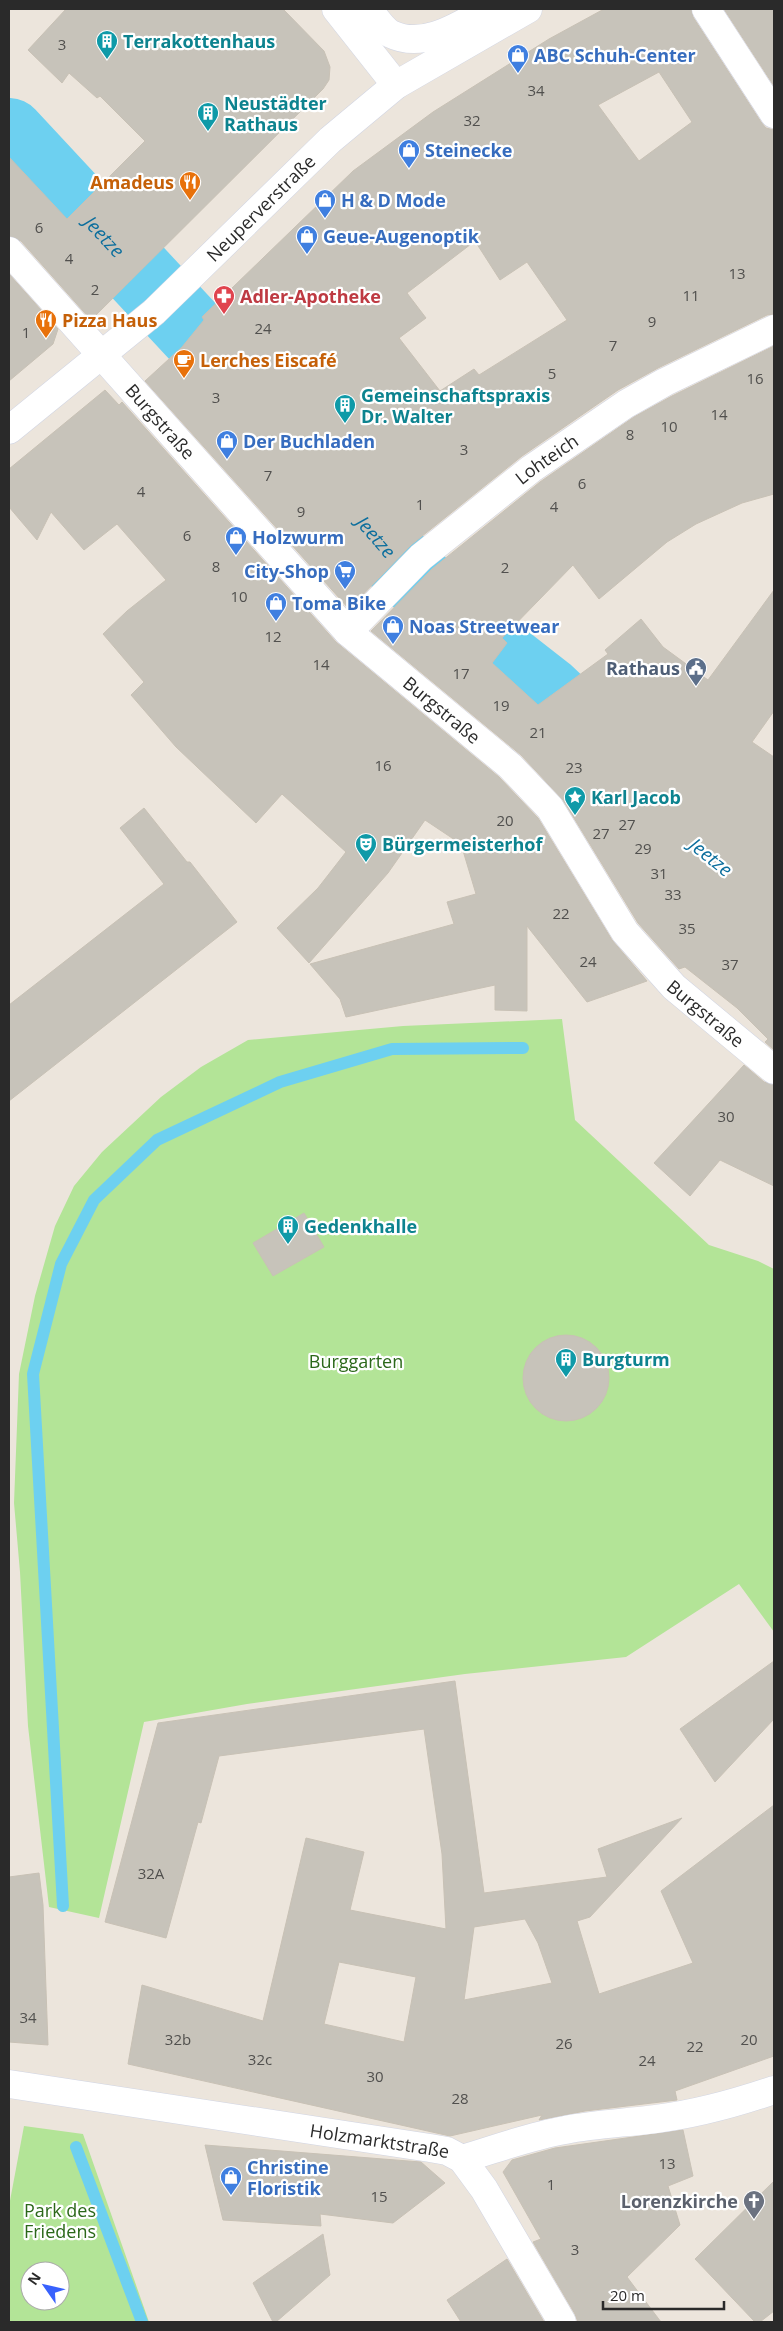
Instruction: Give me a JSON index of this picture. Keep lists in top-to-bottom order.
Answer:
{
  "streets": {
    "street": [
      "Neuperverstraße",
      "Burgstraße",
      "Lohteich",
      "Holzmarktstraße"
    ]
  },
  "crossings": [
    ["Neuperverstraße", "Burgstraße"],
    ["Burgstraße", "Lohteich"]
  ],
  "water": ["Jeetze"],
  "parks": ["Burggarten", "Park des Friedens"],
  "places": {
    "building": [
      "Terrakottenhaus",
      "Neustädter Rathaus",
      "Gemeinschaftspraxis Dr. Walter",
      "Gedenkhalle",
      "Burgturm"
    ],
    "shop": [
      "ABC Schuh-Center",
      "Steinecke",
      "H & D Mode",
      "Geue-Augenoptik",
      "Der Buchladen",
      "Holzwurm",
      "Toma Bike",
      "Noas Streetwear",
      "Christine Floristik"
    ],
    "restaurant": ["Amadeus", "Pizza Haus"],
    "pharmacy": ["Adler-Apotheke"],
    "cafe": ["Lerches Eiscafé"],
    "supermarket": ["City-Shop"],
    "public building": ["Rathaus"],
    "place": ["Karl Jacob"],
    "theatre": ["Bürgermeisterhof"],
    "church": ["Lorenzkirche"]
  },
  "house_numbers": [
    "3",
    "34",
    "32",
    "6",
    "4",
    "13",
    "2",
    "11",
    "9",
    "24",
    "1",
    "7",
    "5",
    "16",
    "3",
    "14",
    "10",
    "8",
    "3",
    "7",
    "6",
    "4",
    "1",
    "4",
    "9",
    "6",
    "8",
    "2",
    "10",
    "12",
    "14",
    "17",
    "19",
    "21",
    "16",
    "23",
    "20",
    "27",
    "27",
    "29",
    "31",
    "33",
    "22",
    "35",
    "24",
    "37",
    "30",
    "32A",
    "34",
    "32b",
    "20",
    "26",
    "22",
    "32c",
    "24",
    "30",
    "28",
    "13",
    "1",
    "15",
    "3"
  ],
  "scale_bar": "20 m",
  "north": "top left"
}
